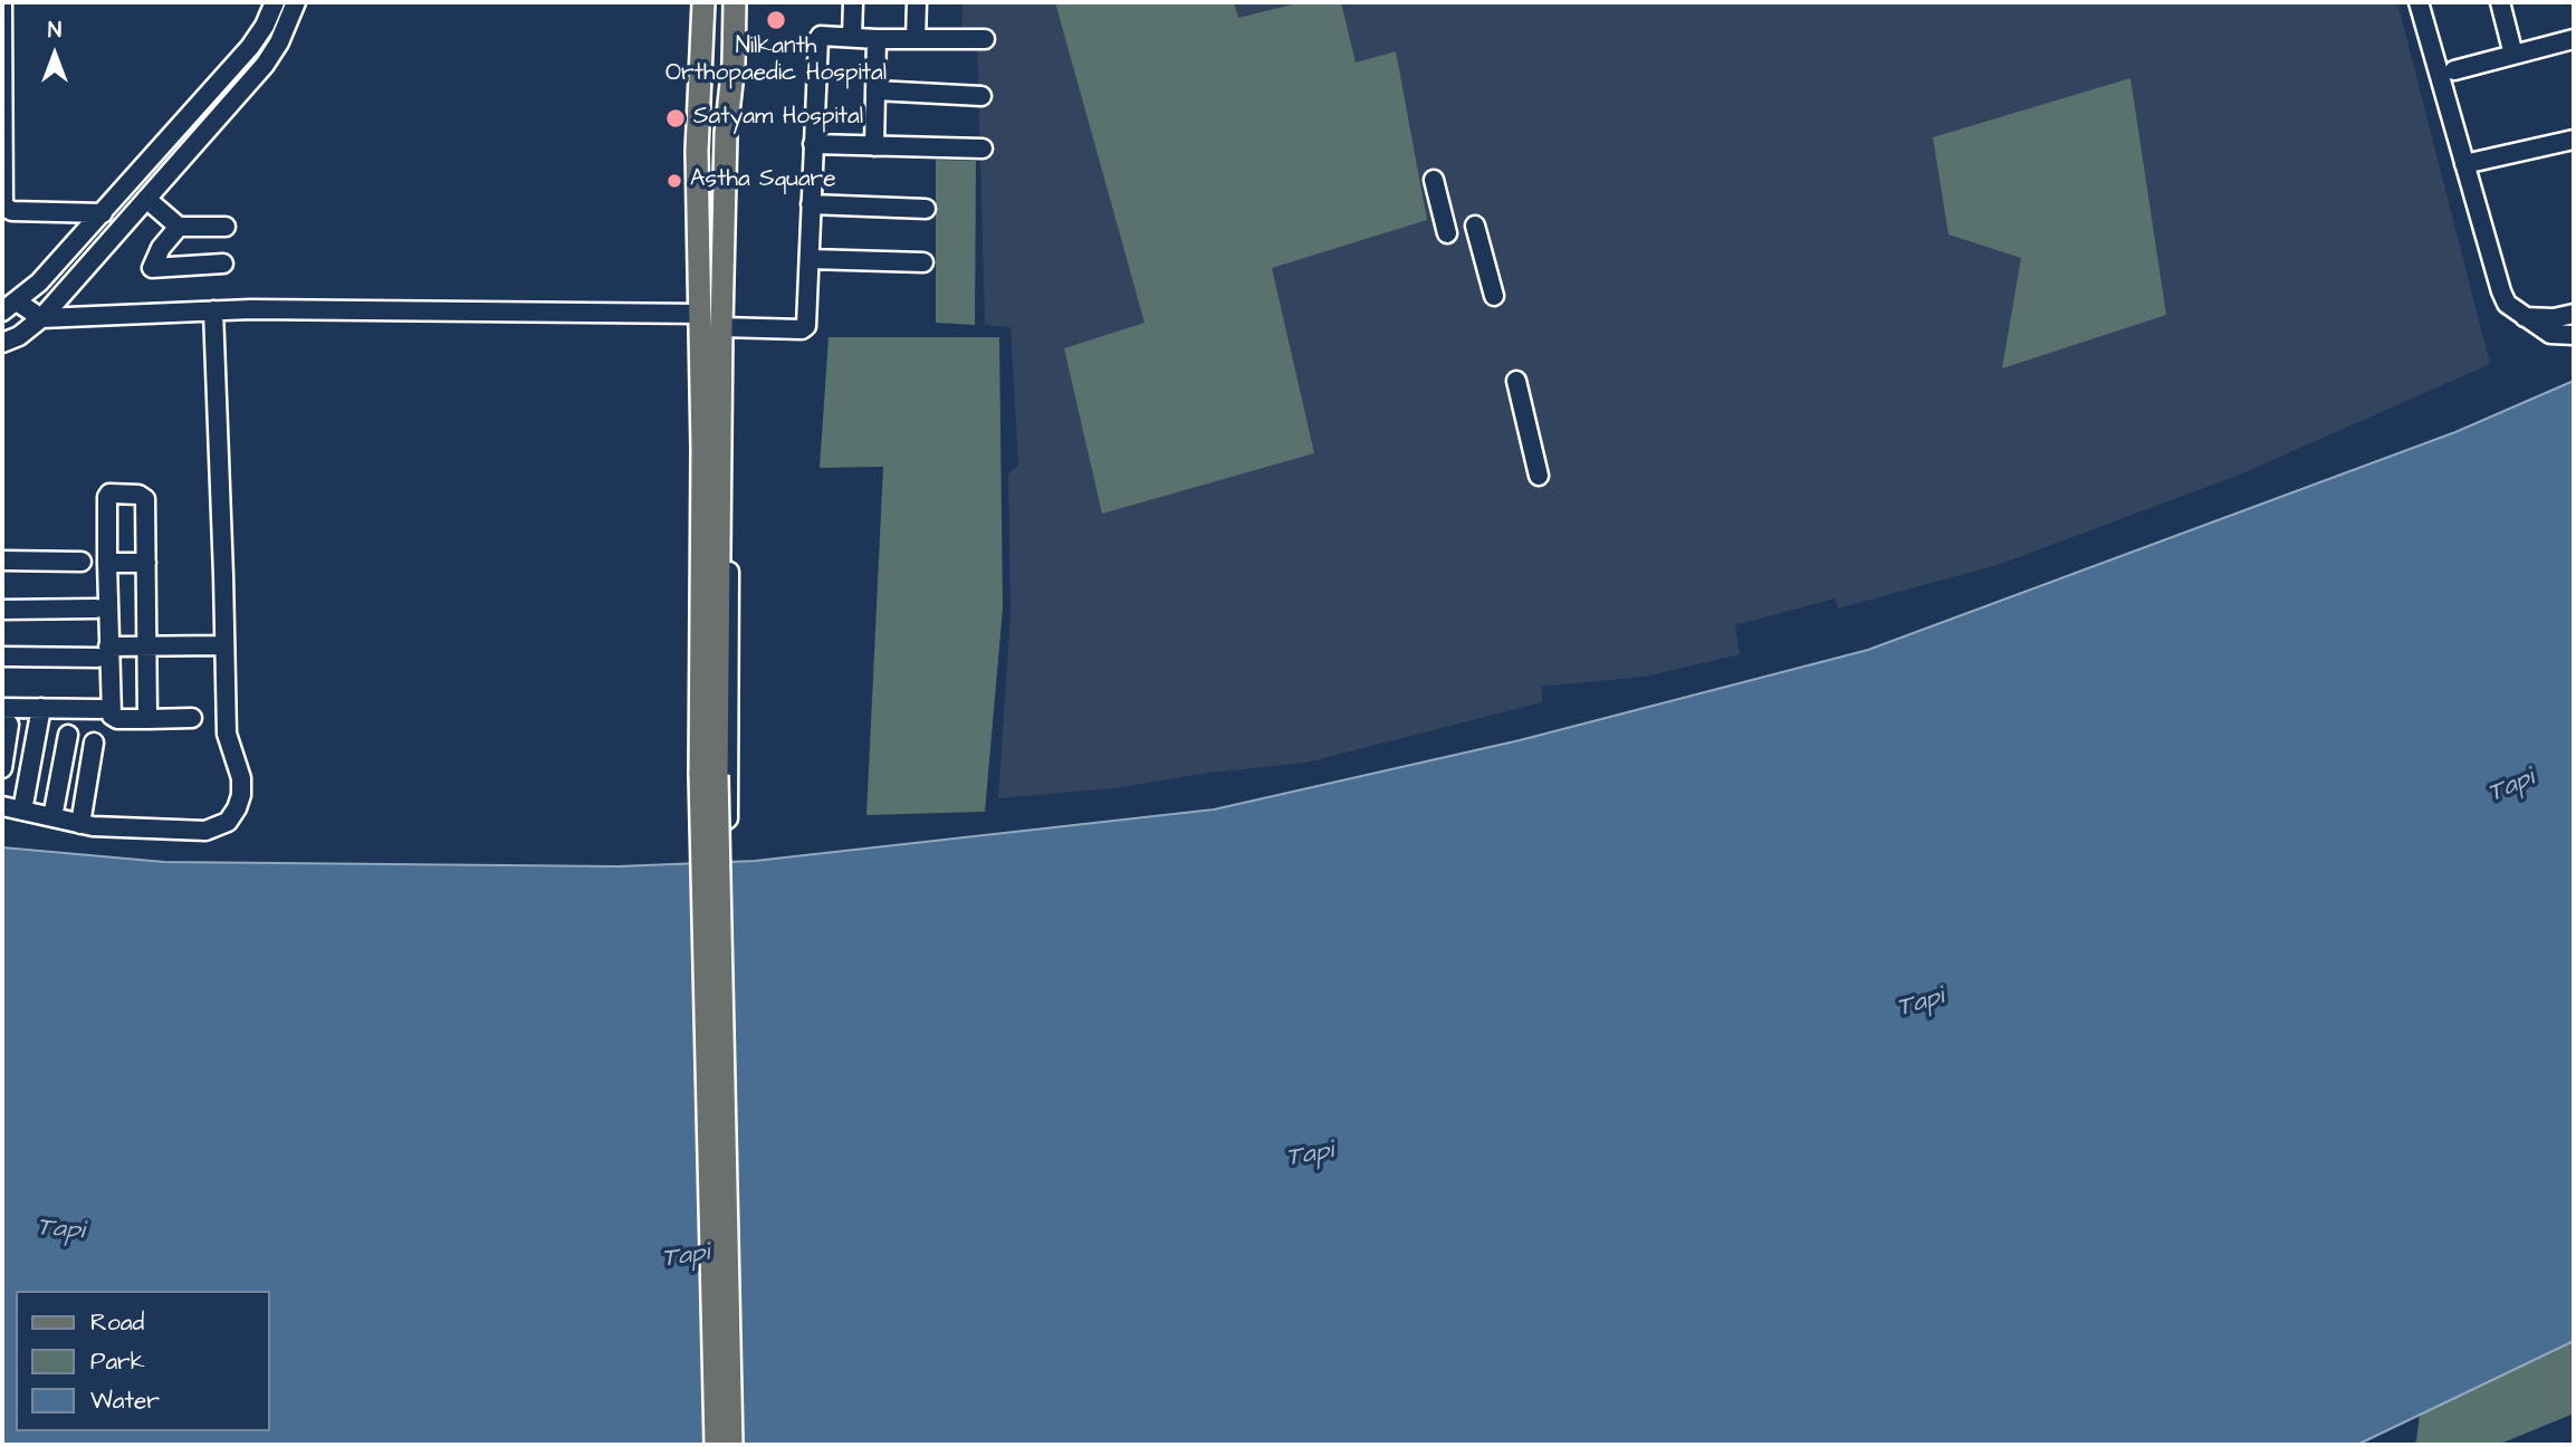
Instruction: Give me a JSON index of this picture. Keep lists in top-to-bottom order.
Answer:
{
  "water": ["Tapi"],
  "places": ["Nilkanth Orthopaedic Hospital", "Satyam Hospital", "Astha Square"],
  "legend": ["Road", "Park", "Water"],
  "north": "top"
}
